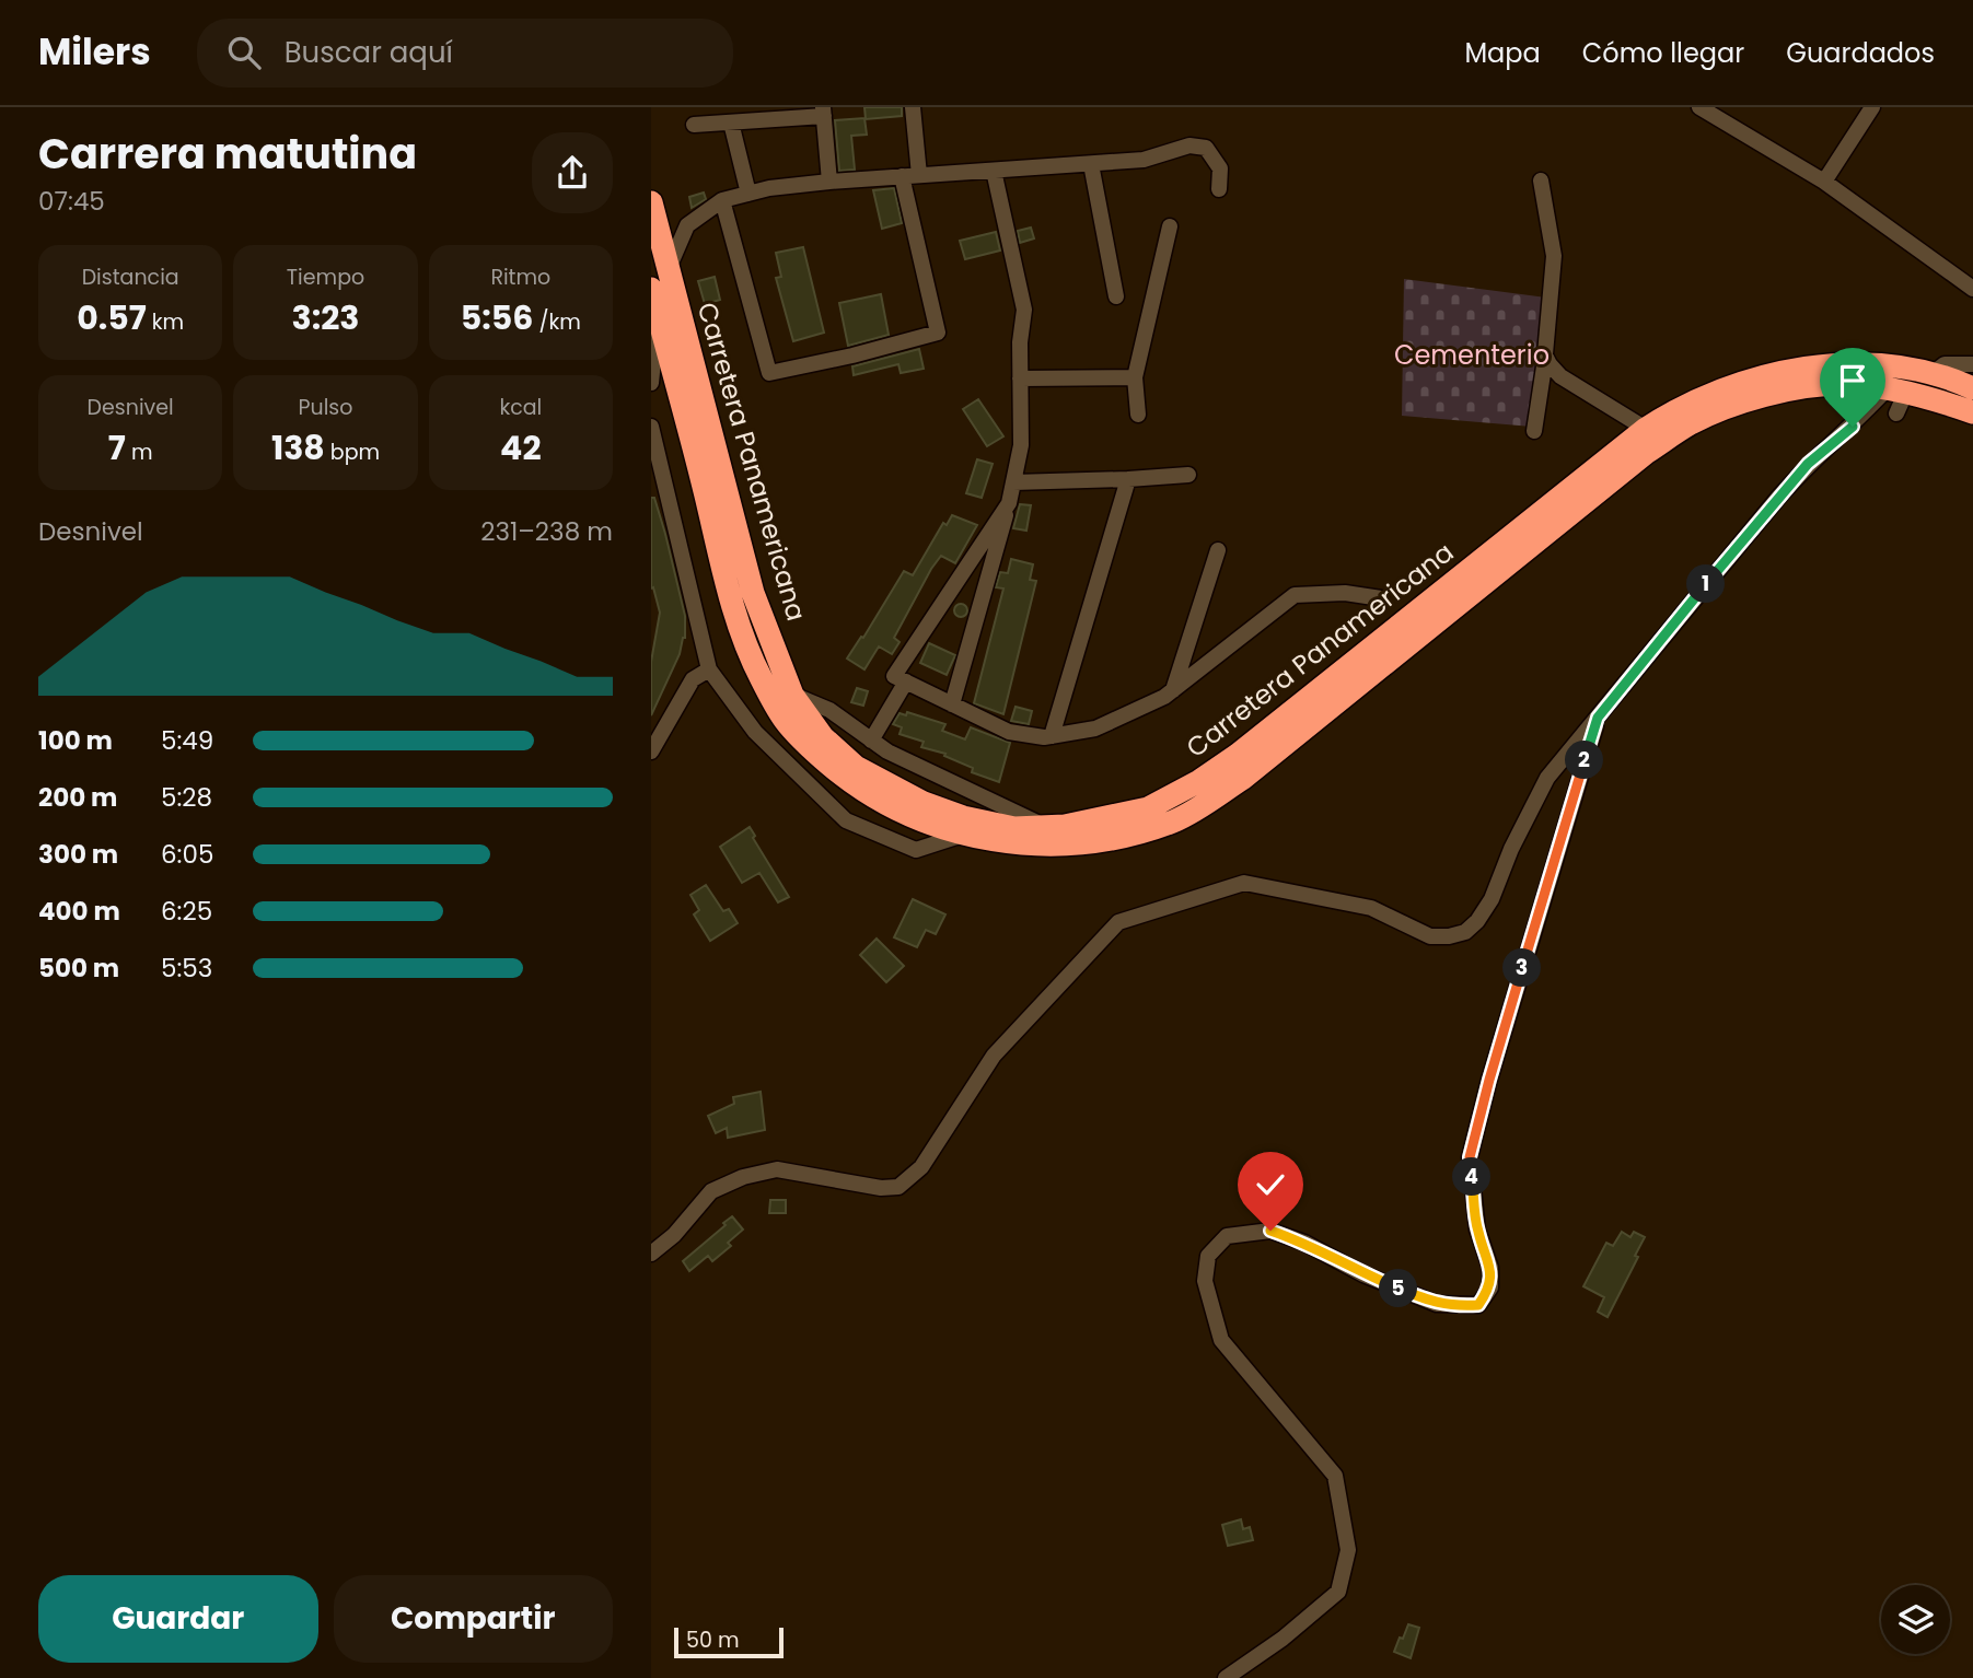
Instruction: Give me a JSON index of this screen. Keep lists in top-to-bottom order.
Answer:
{
  "streets": {
    "highway": ["Carretera Panamericana"]
  },
  "parks": ["Cementerio"],
  "scale_bar": "50 m",
  "page": {
    "header": "Milers",
    "search": "Buscar aquí",
    "nav": ["Mapa", "Cómo llegar", "Guardados"],
    "heading": ["Carrera matutina", "07:45"],
    "stats": [
      ["Distancia", "0.57 km"],
      ["Tiempo", "3:23"],
      ["Ritmo", "5:56 /km"],
      ["Desnivel", "7 m"],
      ["Pulso", "138 bpm"],
      ["kcal", "42"]
    ],
    "chart": ["Desnivel", "231–238 m"],
    "pins": [
      "1",
      "2",
      "3",
      "4",
      "5"
    ],
    "list": [
      {
        "name": "100 m",
        "note": "5:49"
      },
      {
        "name": "200 m",
        "note": "5:28"
      },
      {
        "name": "300 m",
        "note": "6:05"
      },
      {
        "name": "400 m",
        "note": "6:25"
      },
      {
        "name": "500 m",
        "note": "5:53"
      }
    ],
    "buttons": ["Guardar", "Compartir"],
    "scale": "50 m"
  }
}
